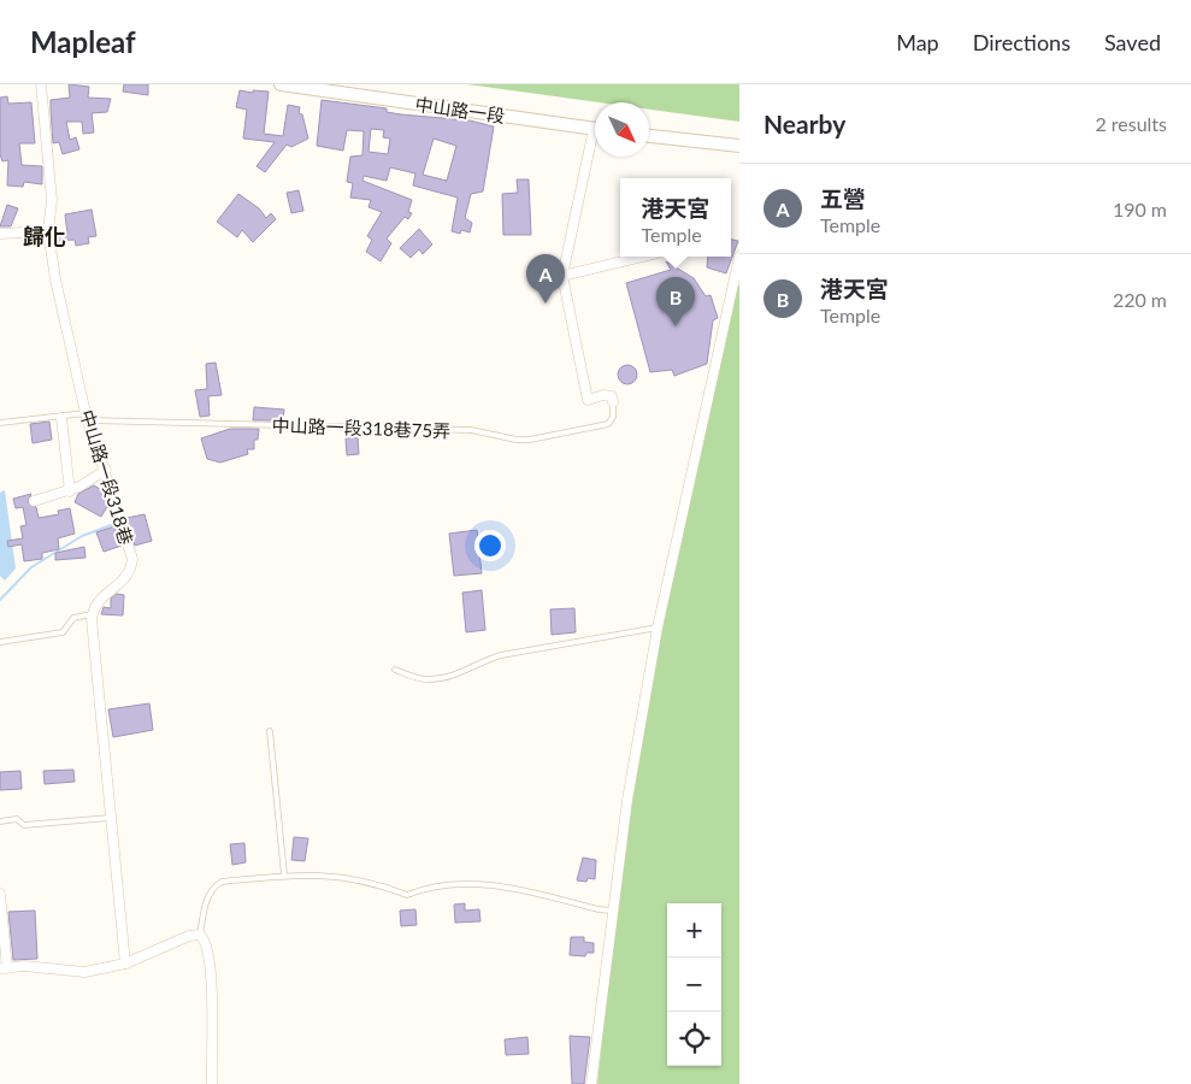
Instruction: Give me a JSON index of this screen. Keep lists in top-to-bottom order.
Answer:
{
  "streets": {
    "street": ["中山路一段", "中山路一段318巷"],
    "lane": ["中山路一段318巷75弄"]
  },
  "crossings": [
    ["中山路一段318巷75弄", "中山路一段318巷"]
  ],
  "districts": ["歸化"],
  "north": "bottom right",
  "page": {
    "header": "Mapleaf",
    "nav": ["Map", "Directions", "Saved"],
    "heading": ["Nearby", "2 results"],
    "list": [
      {
        "mark": "A",
        "name": "五營",
        "note": "Temple",
        "value": "190 m"
      },
      {
        "mark": "B",
        "name": "港天宮",
        "note": "Temple",
        "value": "220 m"
      }
    ],
    "popup": ["港天宮", "Temple"],
    "pins": ["A", "B"],
    "map_buttons": ["+", "−"]
  }
}
